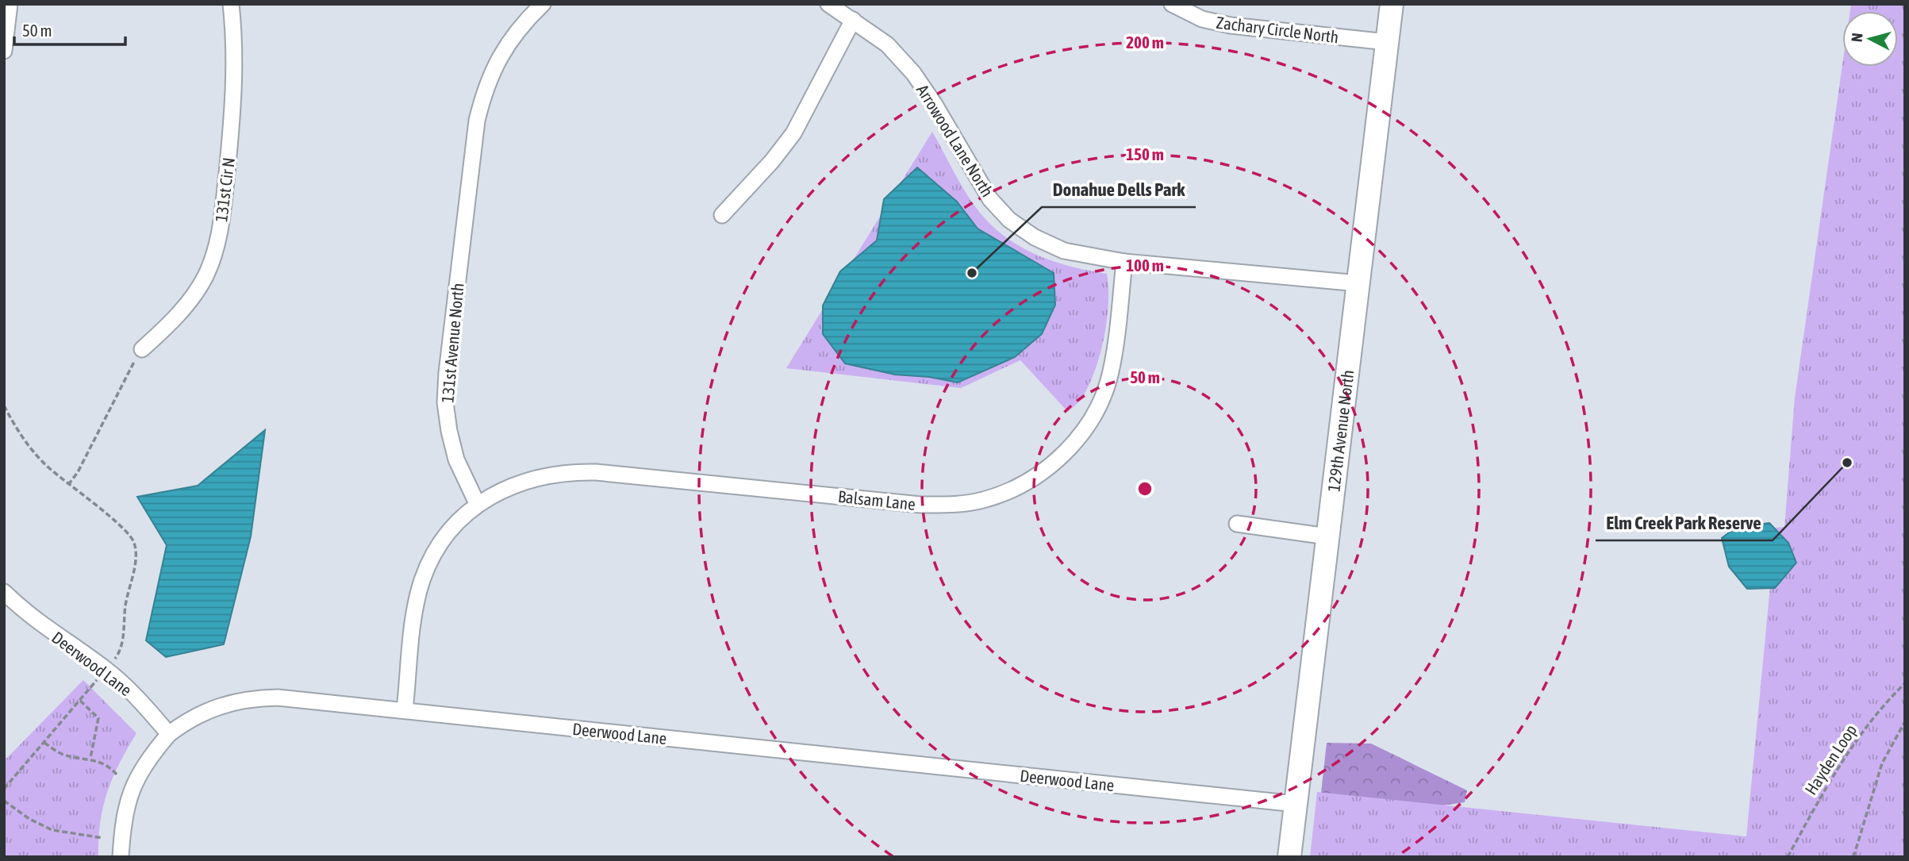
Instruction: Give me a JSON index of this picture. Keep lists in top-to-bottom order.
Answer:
{
  "streets": {
    "main road": ["129th Avenue North"],
    "street": [
      "Zachary Circle North",
      "Arrowood Lane North",
      "131st Cir N",
      "131st Avenue North",
      "Balsam Lane",
      "Deerwood Lane"
    ],
    "path": ["Hayden Loop"]
  },
  "crossings": [
    ["Zachary Circle North", "129th Avenue North"],
    ["Arrowood Lane North", "129th Avenue North"],
    ["Arrowood Lane North", "Balsam Lane"],
    ["131st Avenue North", "Balsam Lane"],
    ["129th Avenue North", "Deerwood Lane"]
  ],
  "places": ["Donahue Dells Park", "Elm Creek Park Reserve"],
  "scale_bar": "50 m",
  "north": "left",
  "rings": [
    "200 m",
    "150 m",
    "100 m",
    "50 m"
  ]
}
